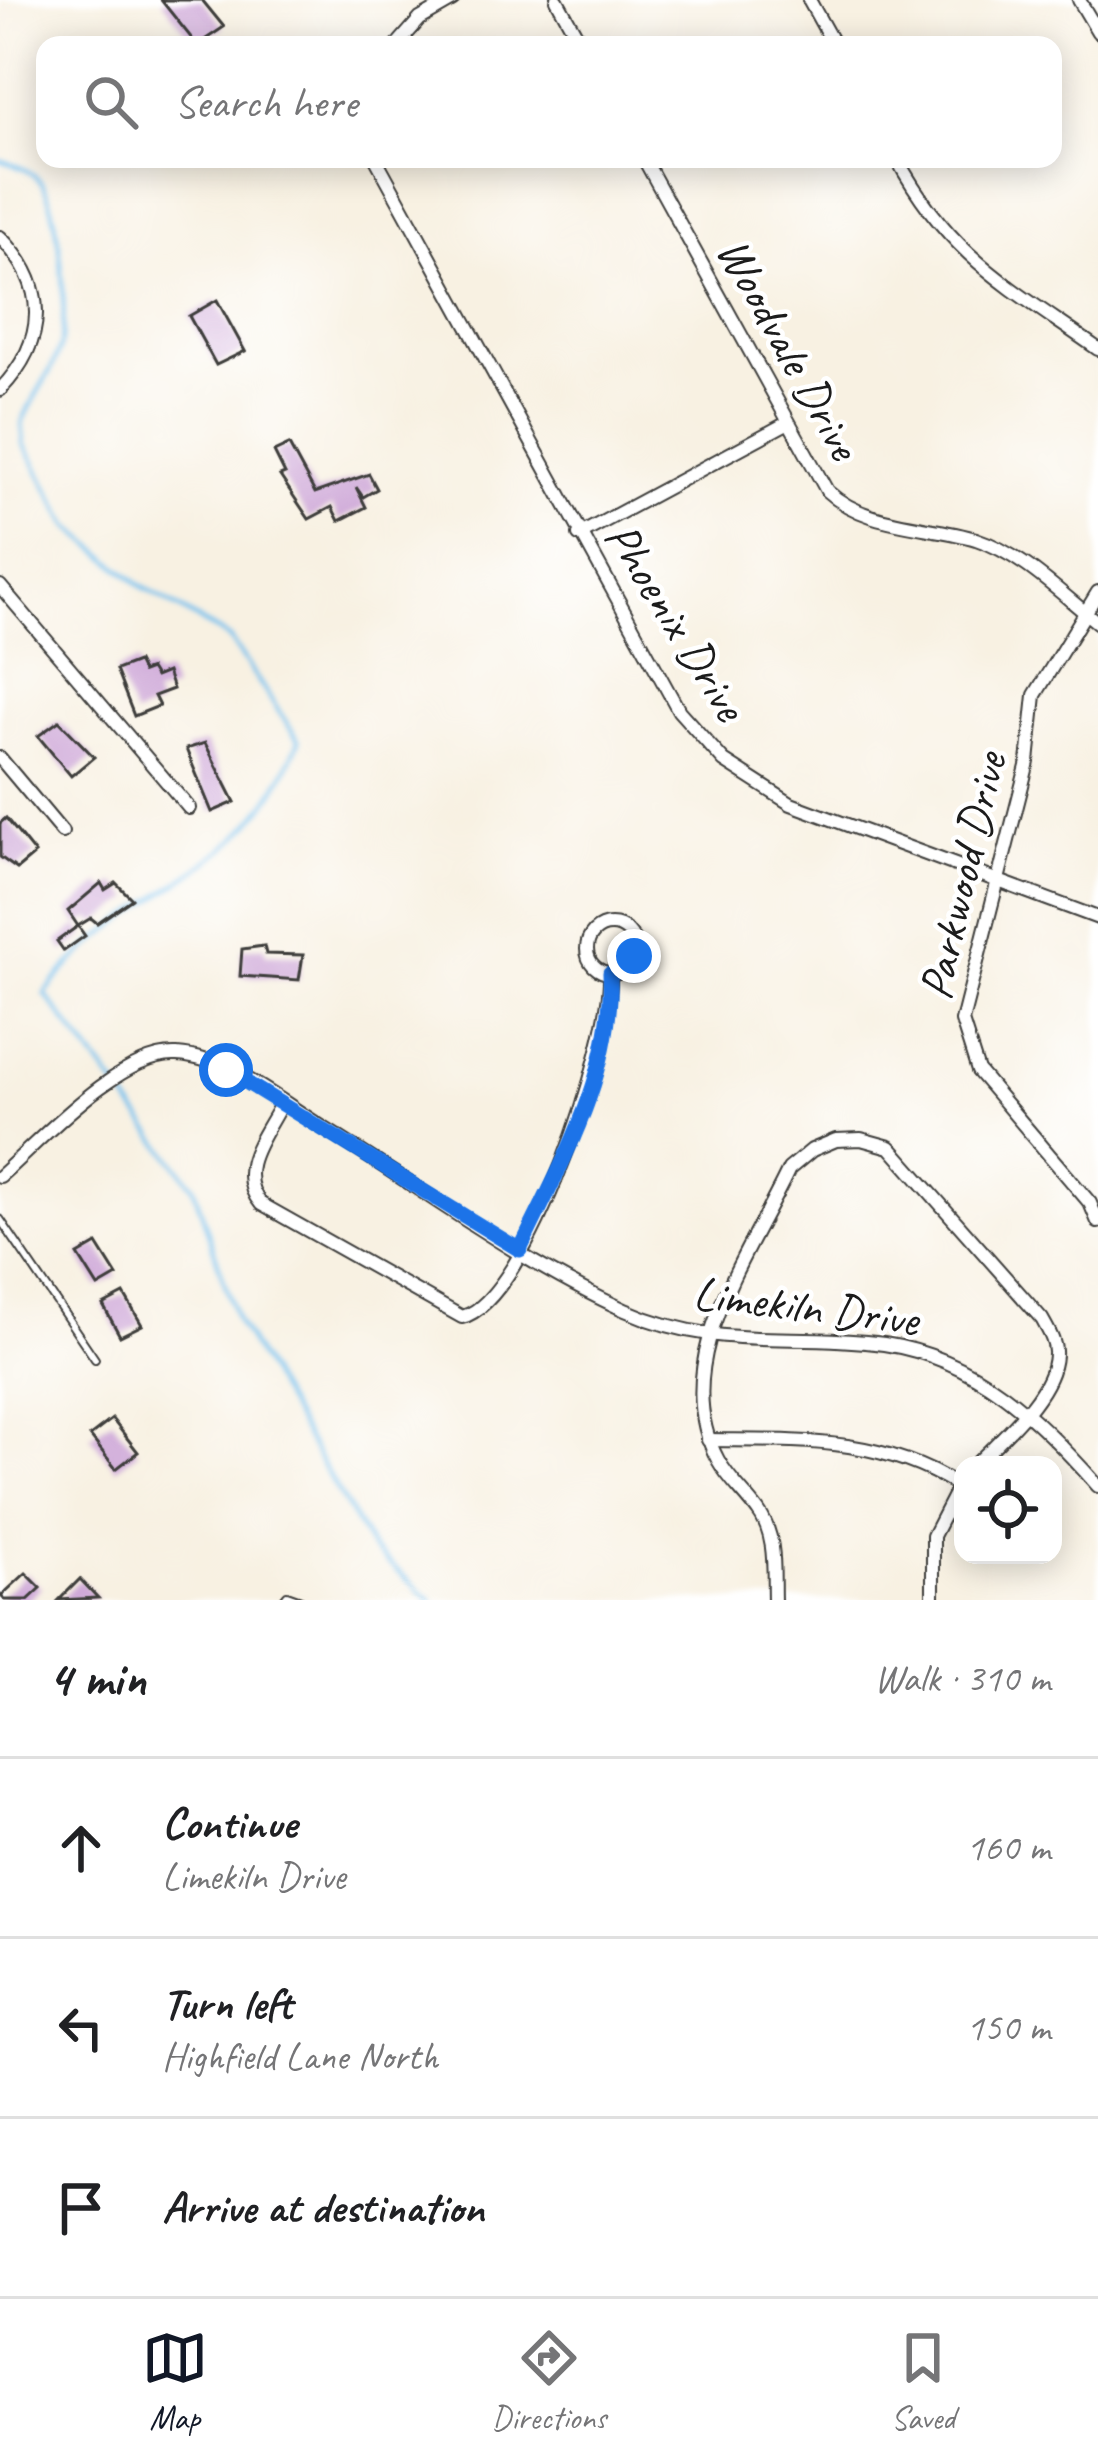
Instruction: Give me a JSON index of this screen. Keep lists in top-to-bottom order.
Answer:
{
  "streets": {
    "street": [
      "Woodvale Drive",
      "Phoenix Drive",
      "Parkwood Drive",
      "Limekiln Drive"
    ]
  },
  "crossings": [
    ["Woodvale Drive", "Parkwood Drive"],
    ["Phoenix Drive", "Parkwood Drive"]
  ],
  "page": {
    "search": "Search here",
    "heading": ["4 min", "Walk · 310 m"],
    "list": [
      ["Continue", "Limekiln Drive", "160 m"],
      ["Turn left", "Highfield Lane North", "150 m"],
      "Arrive at destination"
    ],
    "nav": ["Map", "Directions", "Saved"]
  }
}
